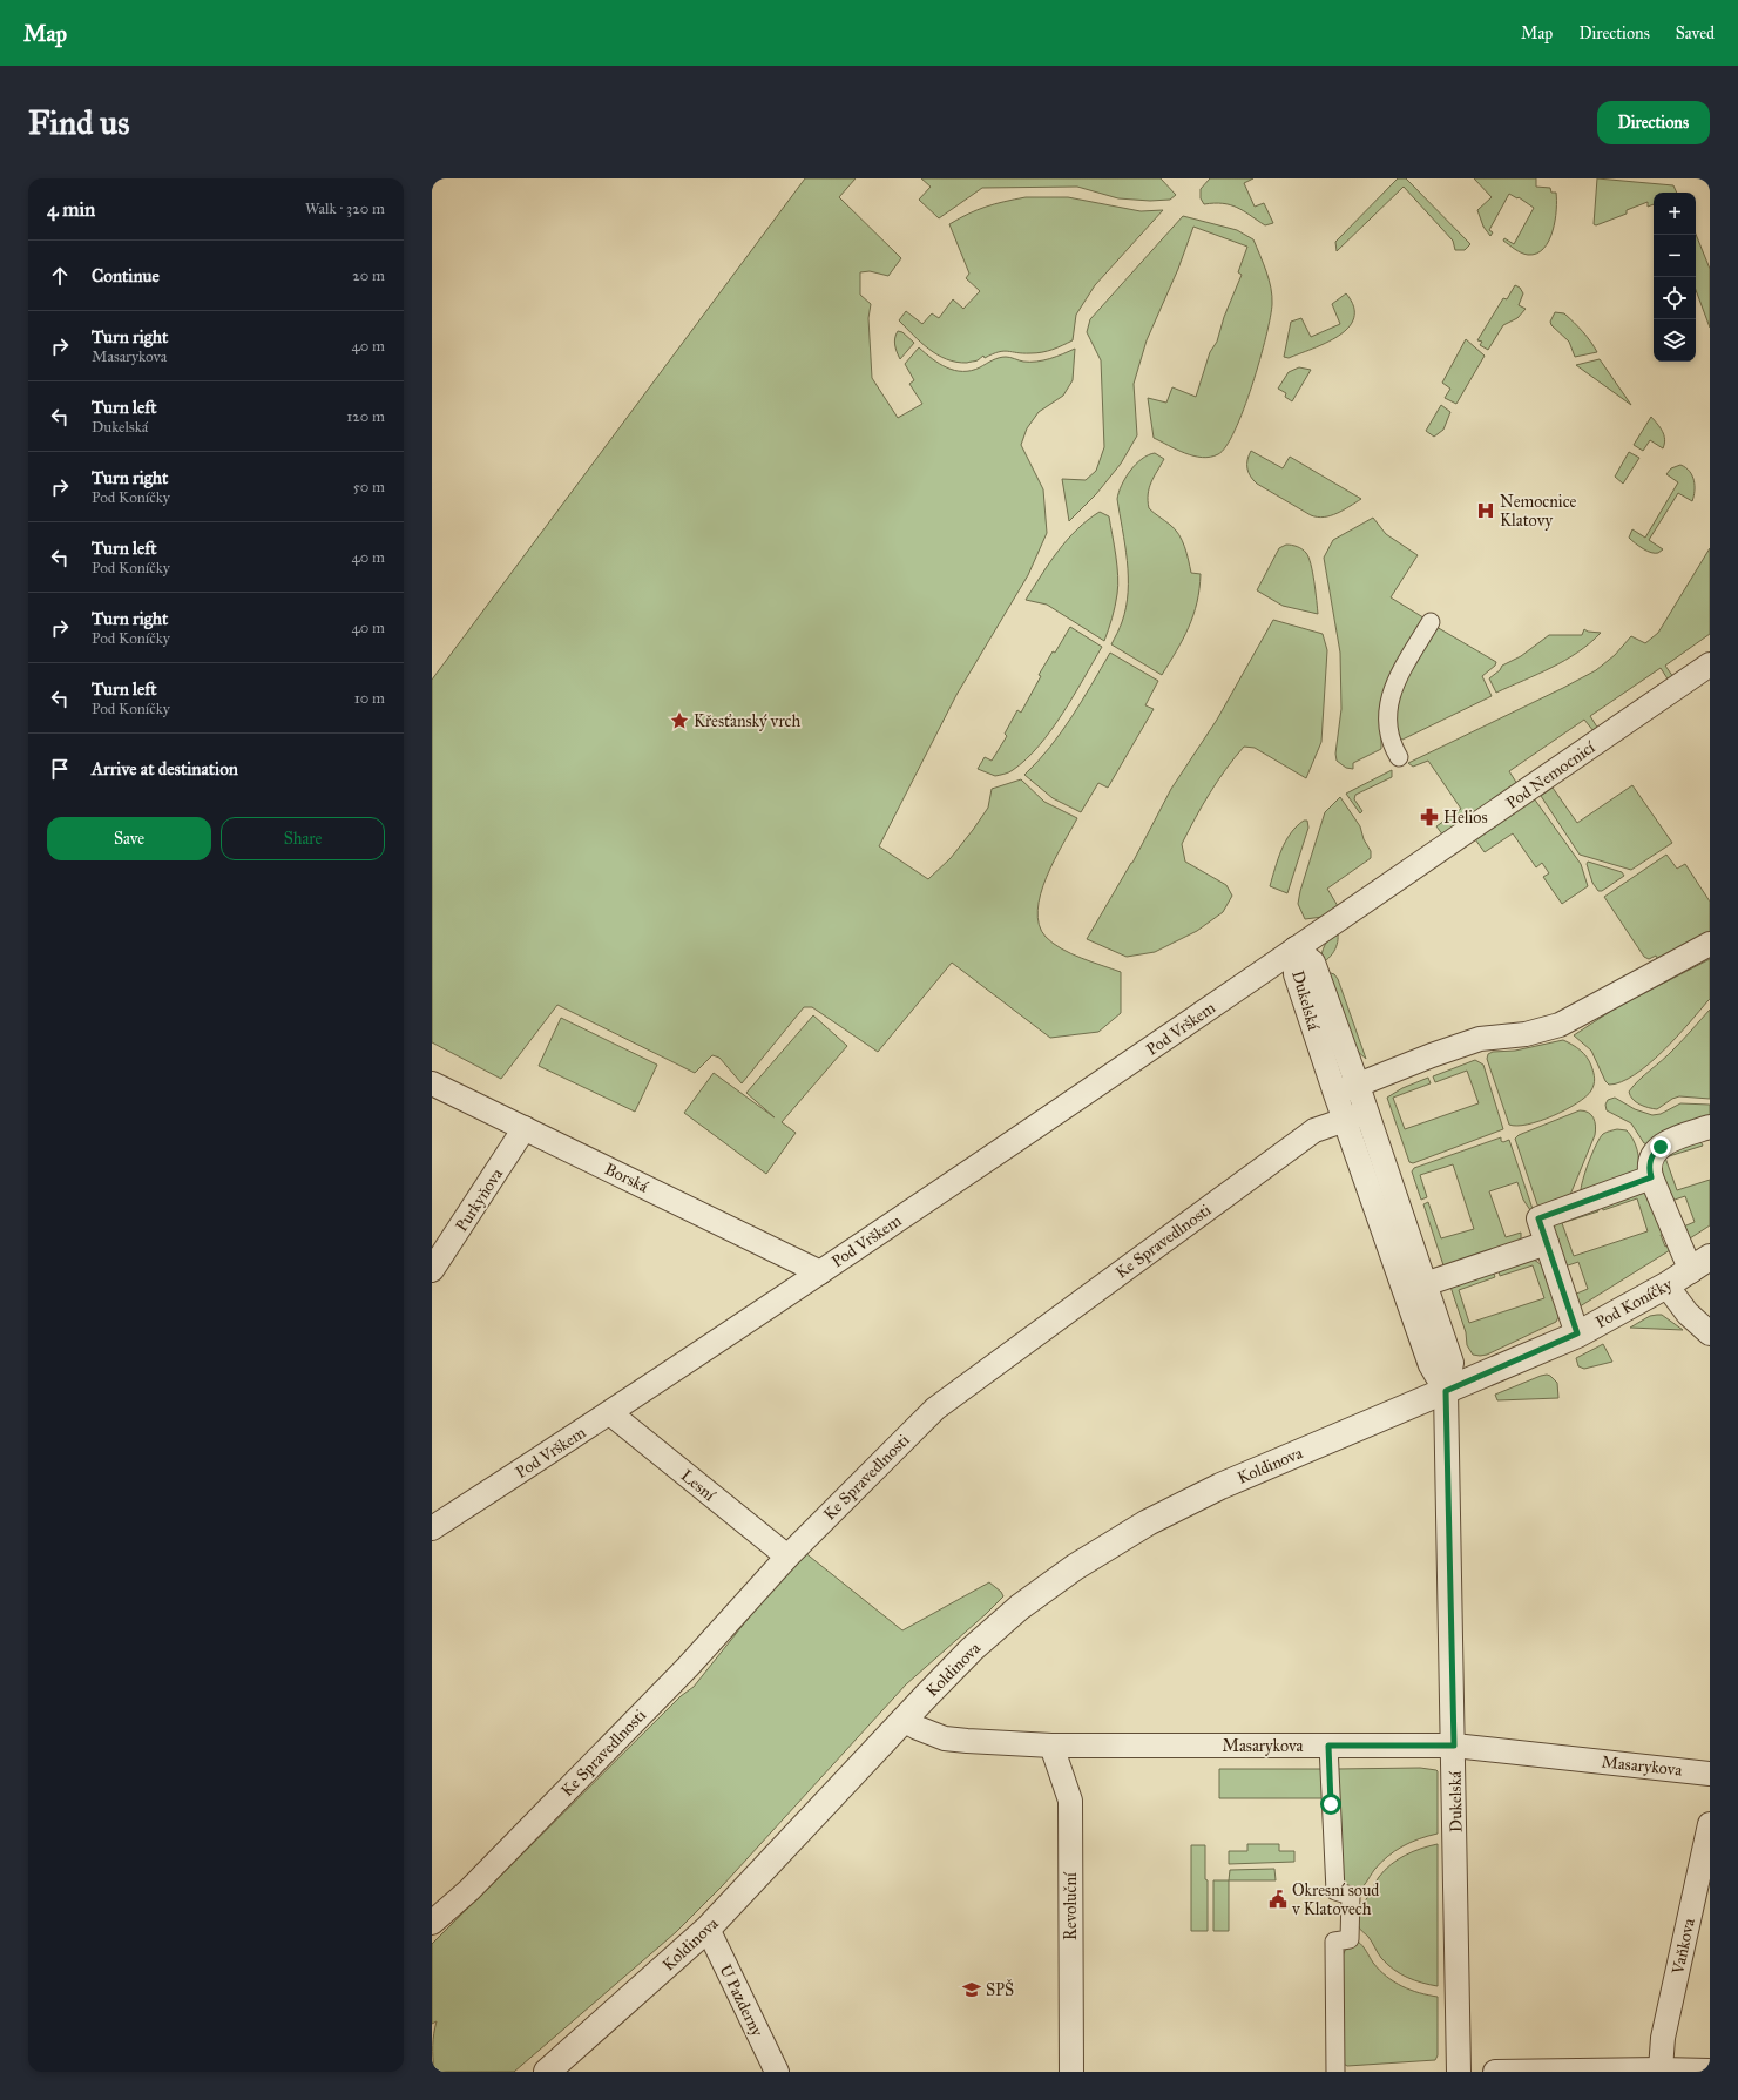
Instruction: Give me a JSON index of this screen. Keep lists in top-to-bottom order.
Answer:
{
  "streets": {
    "street": [
      "Pod Nemocnicí",
      "Dukelská",
      "Pod Vrškem",
      "Borská",
      "Purkyňova",
      "Ke Spravedlnosti",
      "Pod Koníčky",
      "Koldinova",
      "Lesní",
      "Masarykova",
      "Revoluční",
      "Vaňkova",
      "U Pazderny"
    ]
  },
  "crossings": [
    ["Pod Nemocnicí", "Dukelská"],
    ["Pod Nemocnicí", "Pod Vrškem"],
    ["Dukelská", "Pod Vrškem"],
    ["Dukelská", "Ke Spravedlnosti"],
    ["Dukelská", "Pod Koníčky"],
    ["Dukelská", "Koldinova"],
    ["Dukelská", "Masarykova"],
    ["Pod Vrškem", "Borská"],
    ["Pod Vrškem", "Lesní"],
    ["Borská", "Purkyňova"],
    ["Ke Spravedlnosti", "Lesní"],
    ["Pod Koníčky", "Koldinova"],
    ["Koldinova", "Masarykova"],
    ["Koldinova", "U Pazderny"],
    ["Masarykova", "Revoluční"]
  ],
  "places": {
    "hospital": ["Nemocnice Klatovy"],
    "place": ["Křesťanský vrch"],
    "pharmacy": ["Helios"],
    "public building": ["Okresní soud v Klatovech"],
    "school or university": ["SPŠ"]
  },
  "page": {
    "header": "Map",
    "nav": ["Map", "Directions", "Saved"],
    "buttons": [
      "Directions",
      ["Save", "Share"]
    ],
    "title": "Find us",
    "heading": ["4 min", "Walk · 320 m"],
    "map_buttons": ["+", "−"],
    "list": [
      ["Continue", "20 m"],
      ["Turn right", "Masarykova", "40 m"],
      ["Turn left", "Dukelská", "120 m"],
      ["Turn right", "Pod Koníčky", "50 m"],
      ["Turn left", "Pod Koníčky", "40 m"],
      ["Turn right", "Pod Koníčky", "40 m"],
      ["Turn left", "Pod Koníčky", "10 m"],
      "Arrive at destination"
    ]
  }
}
